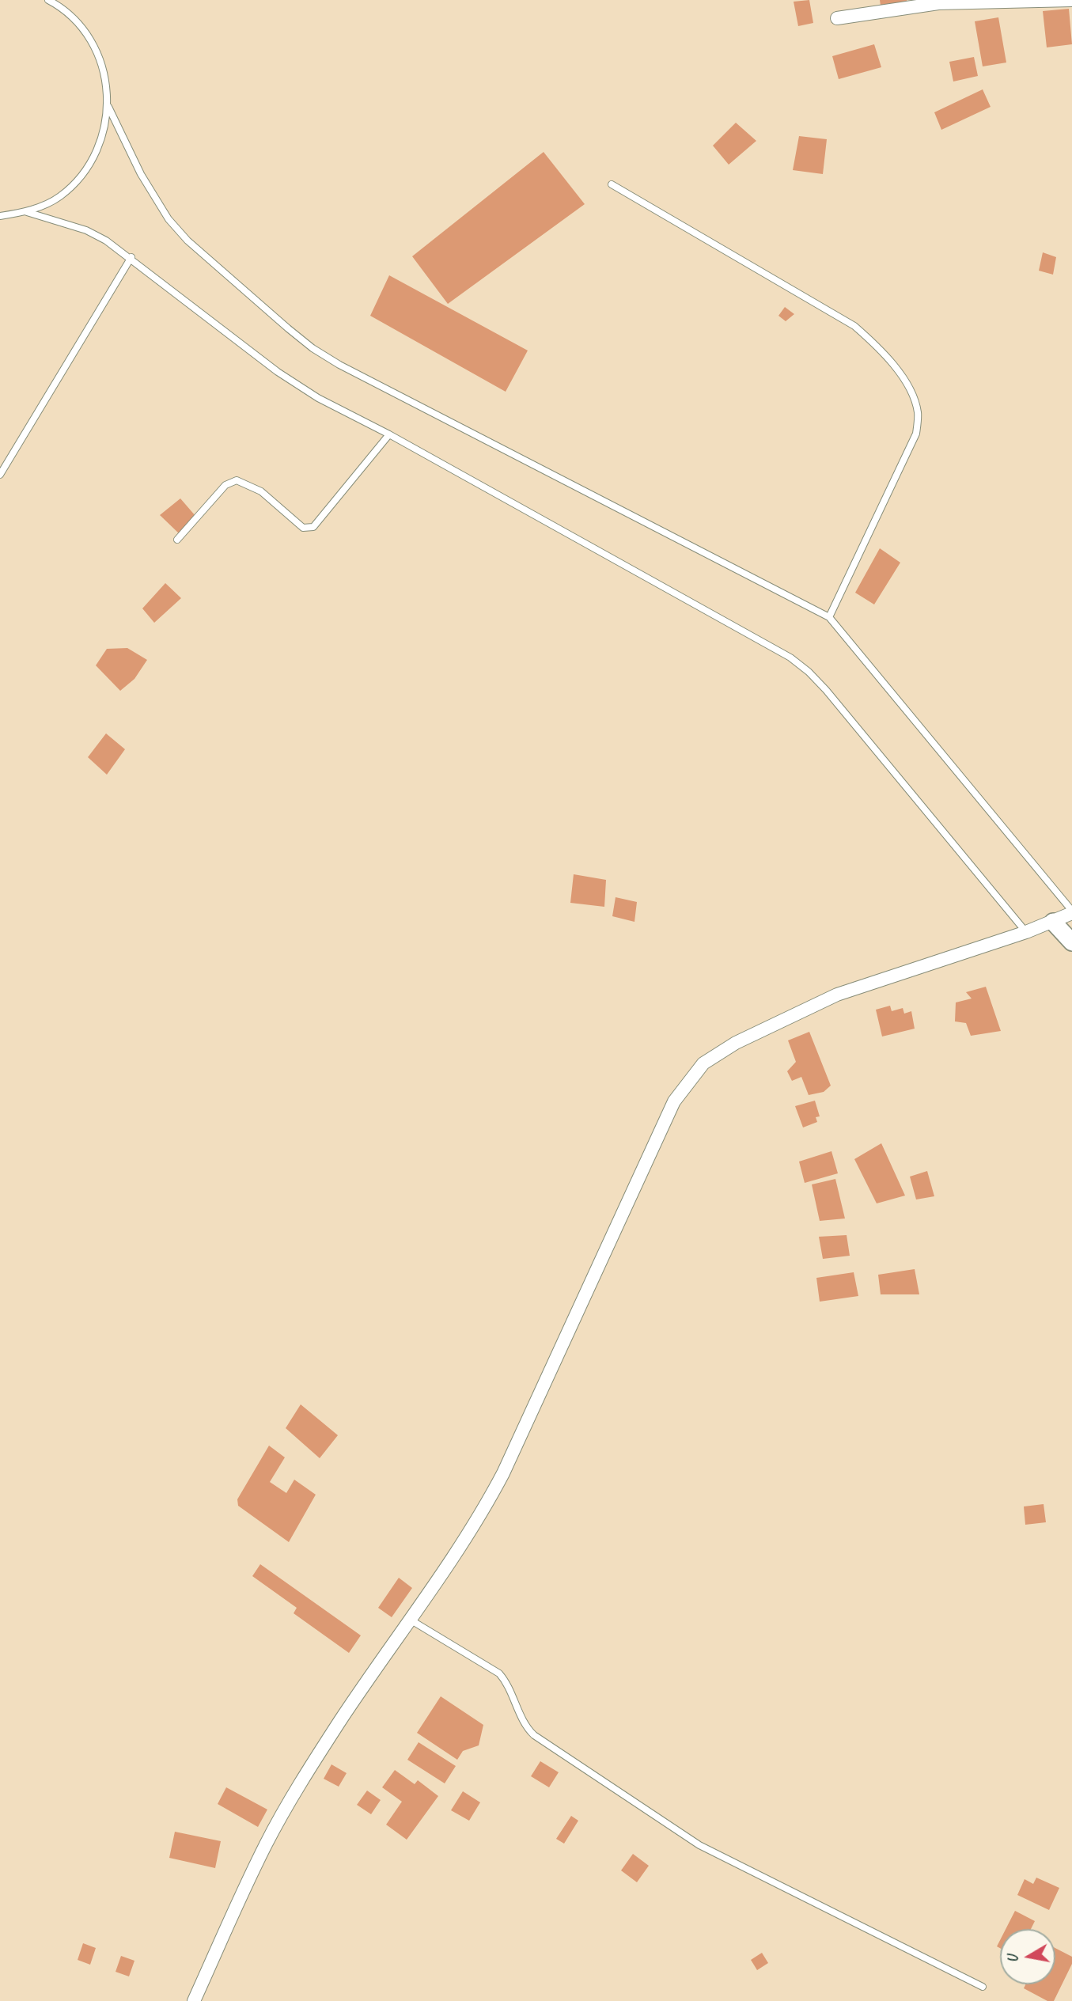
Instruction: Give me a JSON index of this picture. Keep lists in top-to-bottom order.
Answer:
{
  "north": "left"
}
